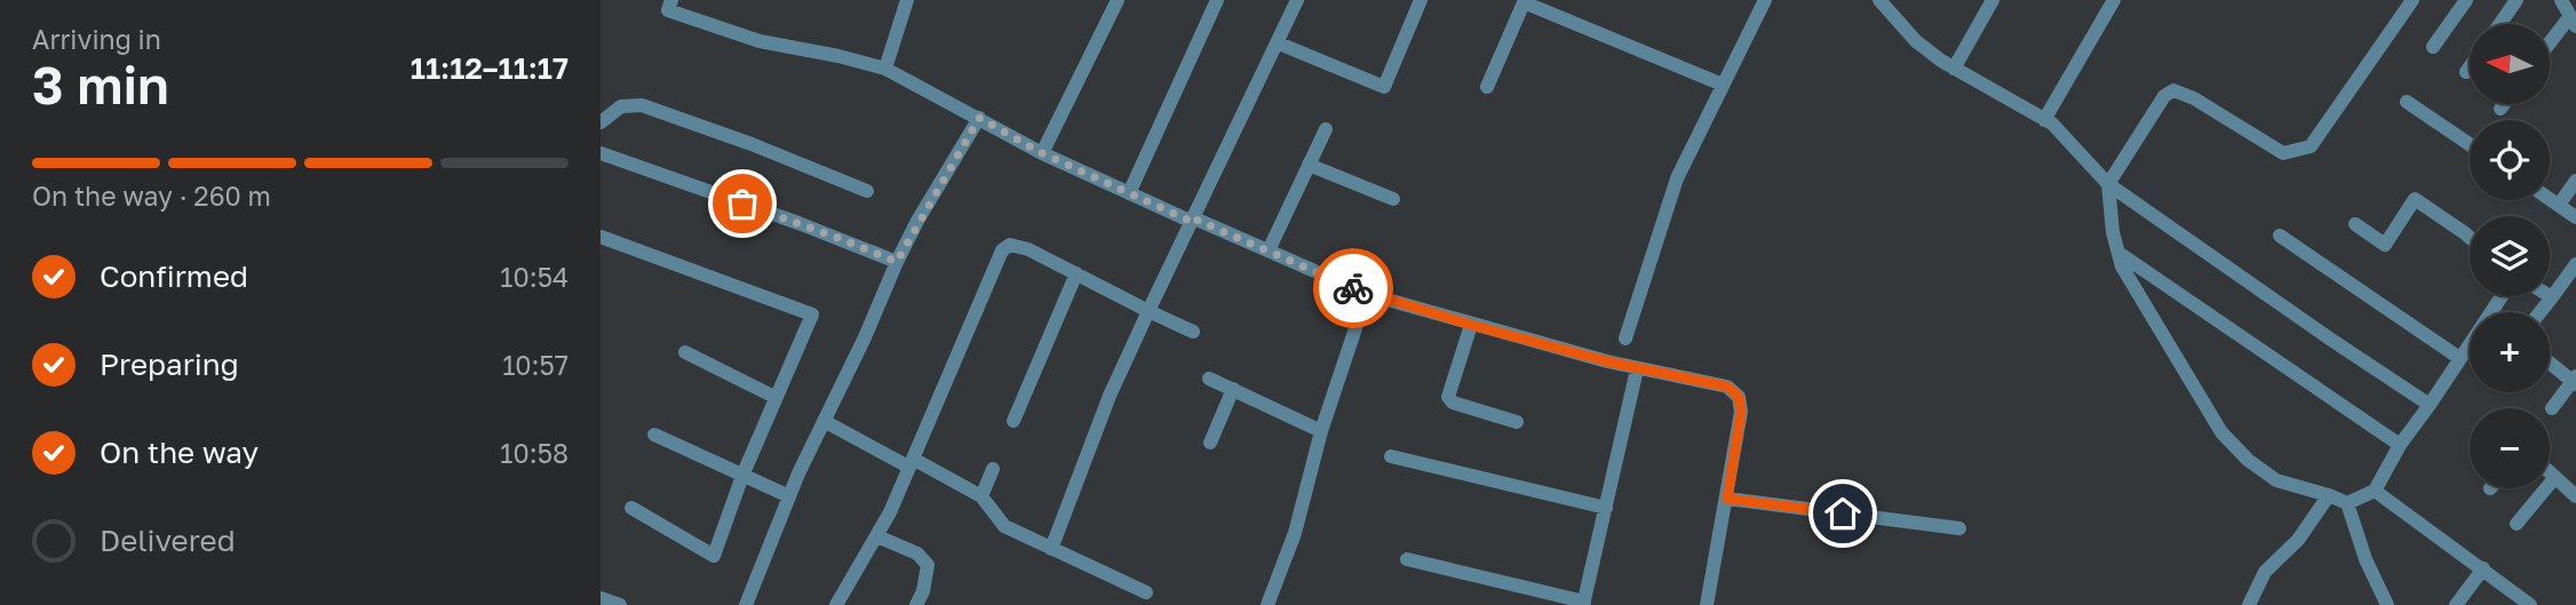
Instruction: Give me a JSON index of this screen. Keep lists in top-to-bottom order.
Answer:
{
  "north": "left",
  "page": {
    "heading": ["3 min", "Arriving in", "11:12–11:17"],
    "map_buttons": ["+", "−"],
    "bar": "On the way · 260 m",
    "list": [
      ["Confirmed", "10:54"],
      ["Preparing", "10:57"],
      ["On the way", "10:58"],
      "Delivered"
    ]
  }
}
